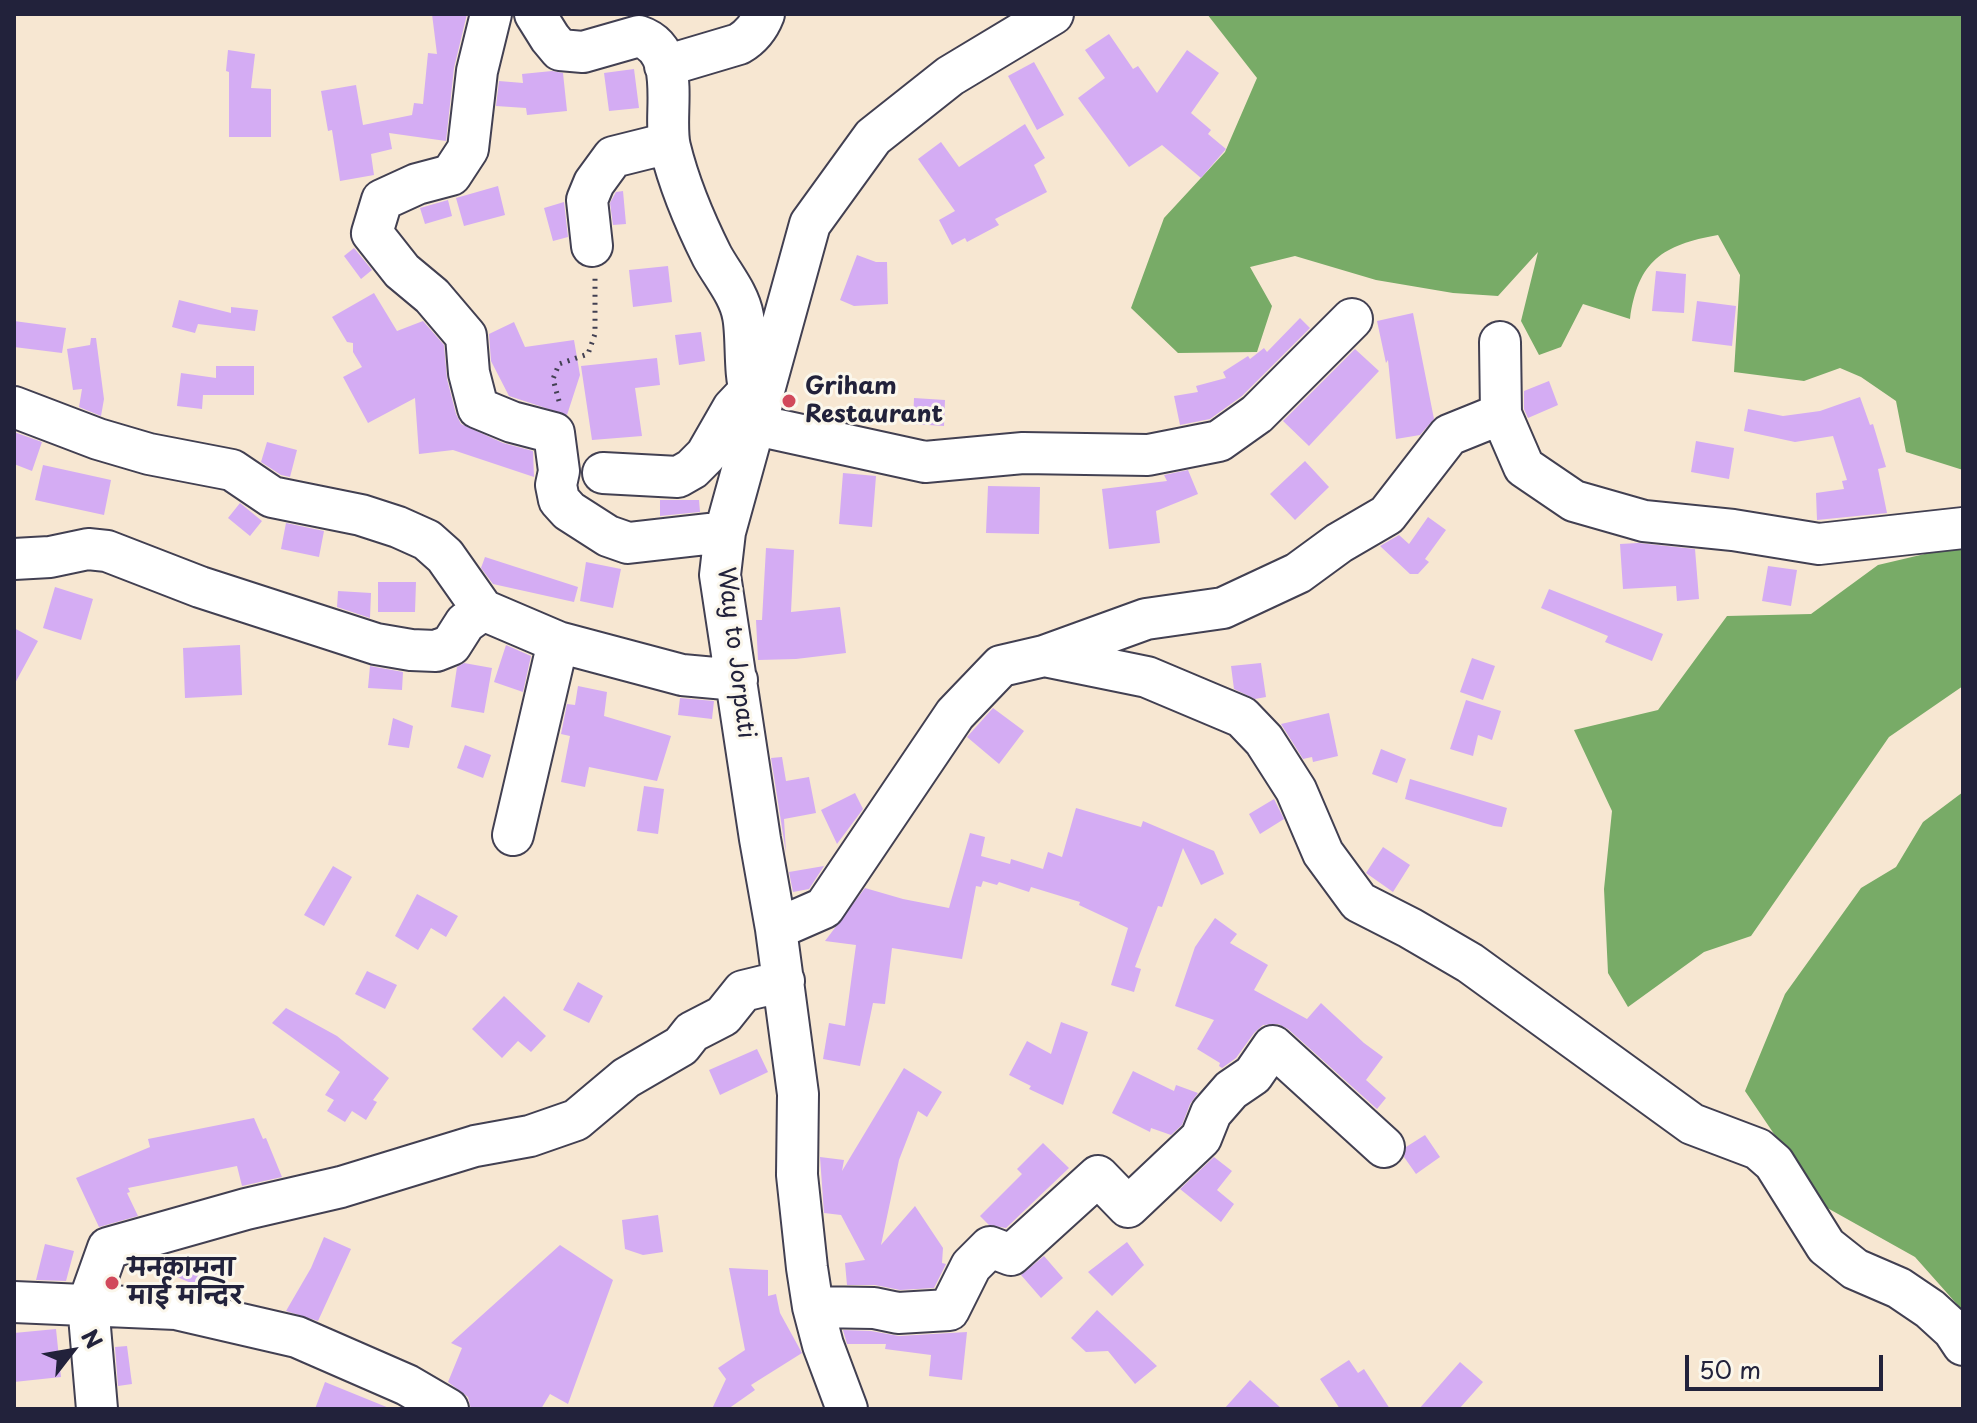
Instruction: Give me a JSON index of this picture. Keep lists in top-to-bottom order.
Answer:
{
  "streets": {
    "street": ["Way to Jorpati"]
  },
  "places": ["Griham Restaurant", "मनकामना माई मन्दिर"],
  "scale_bar": "50 m",
  "north": "top right"
}
